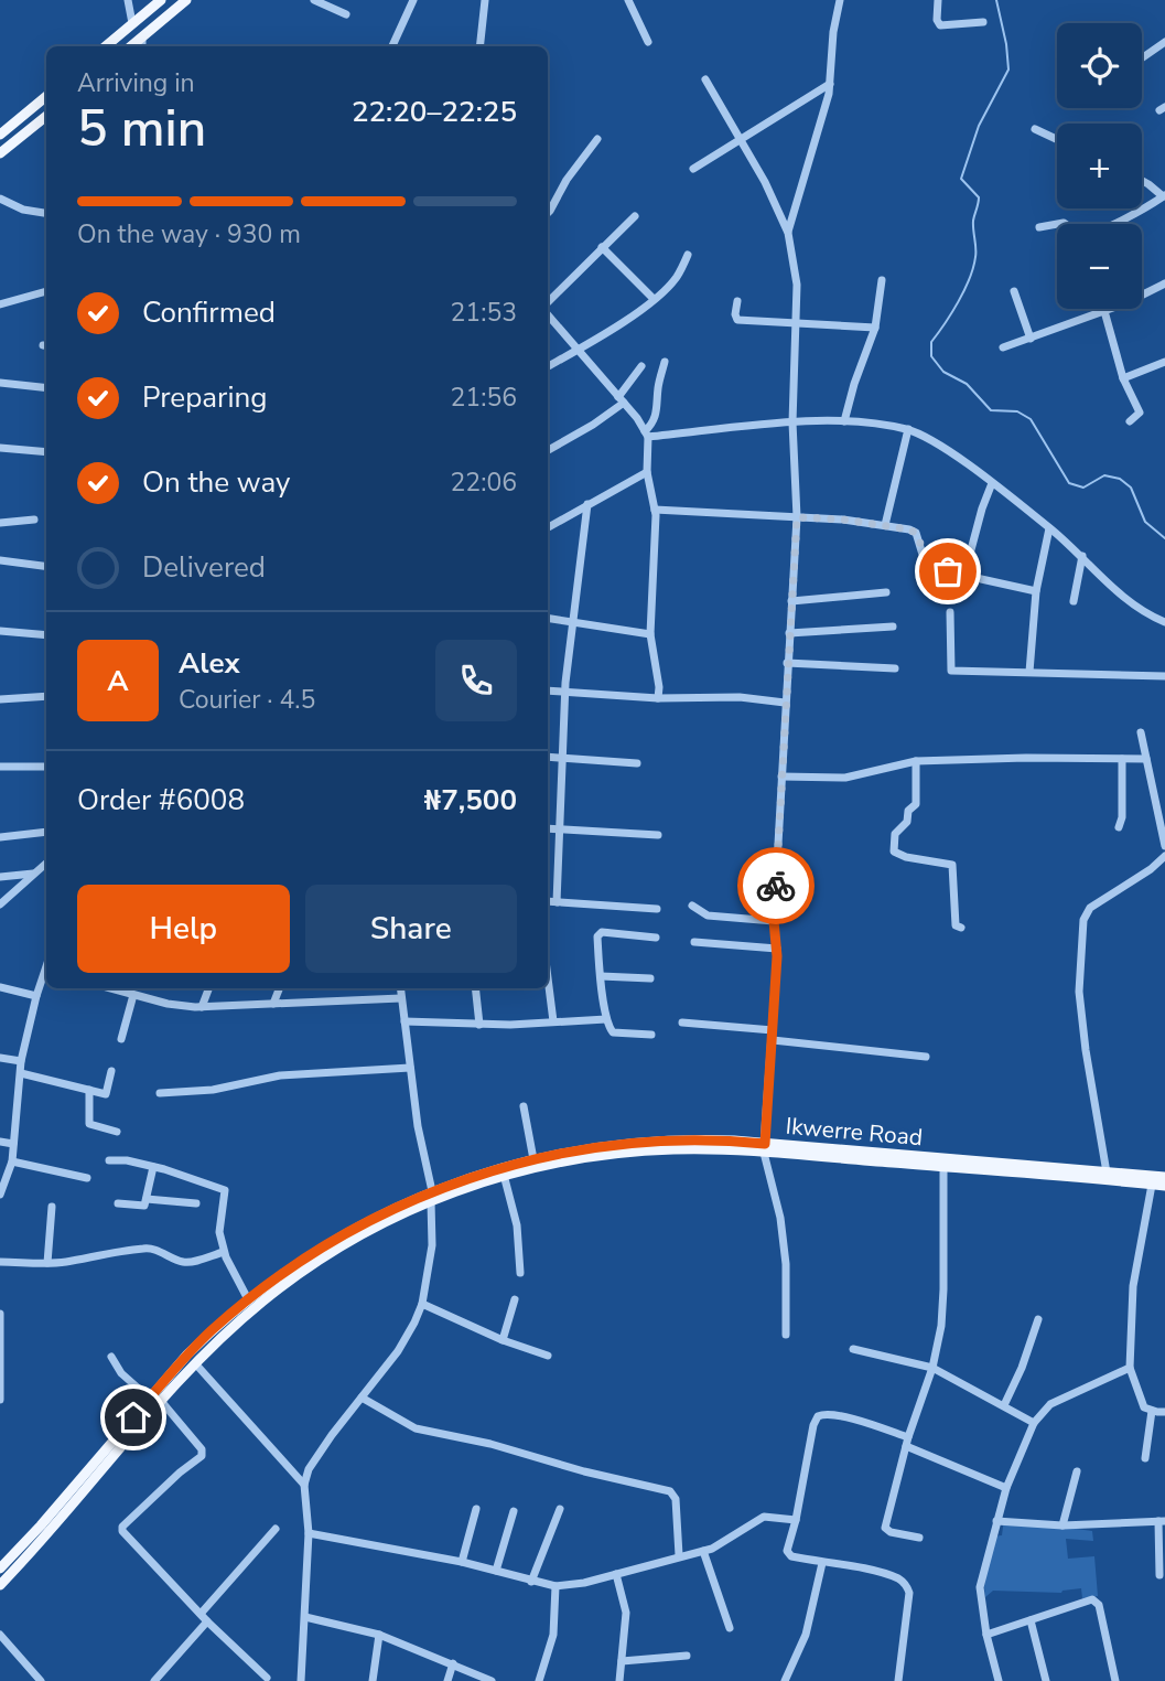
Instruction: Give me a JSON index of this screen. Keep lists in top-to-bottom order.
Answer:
{
  "streets": {
    "main road": ["Ikwerre Road"]
  },
  "page": {
    "map_buttons": ["+", "−"],
    "heading": ["5 min", "Arriving in", "22:20–22:25"],
    "panel": [
      "Alex",
      "Courier · 4.5",
      "Order #6008",
      "₦7,500"
    ],
    "bar": "On the way · 930 m",
    "list": [
      ["Confirmed", "21:53"],
      ["Preparing", "21:56"],
      ["On the way", "22:06"],
      "Delivered"
    ],
    "round": "A",
    "buttons": ["Help", "Share"]
  }
}
